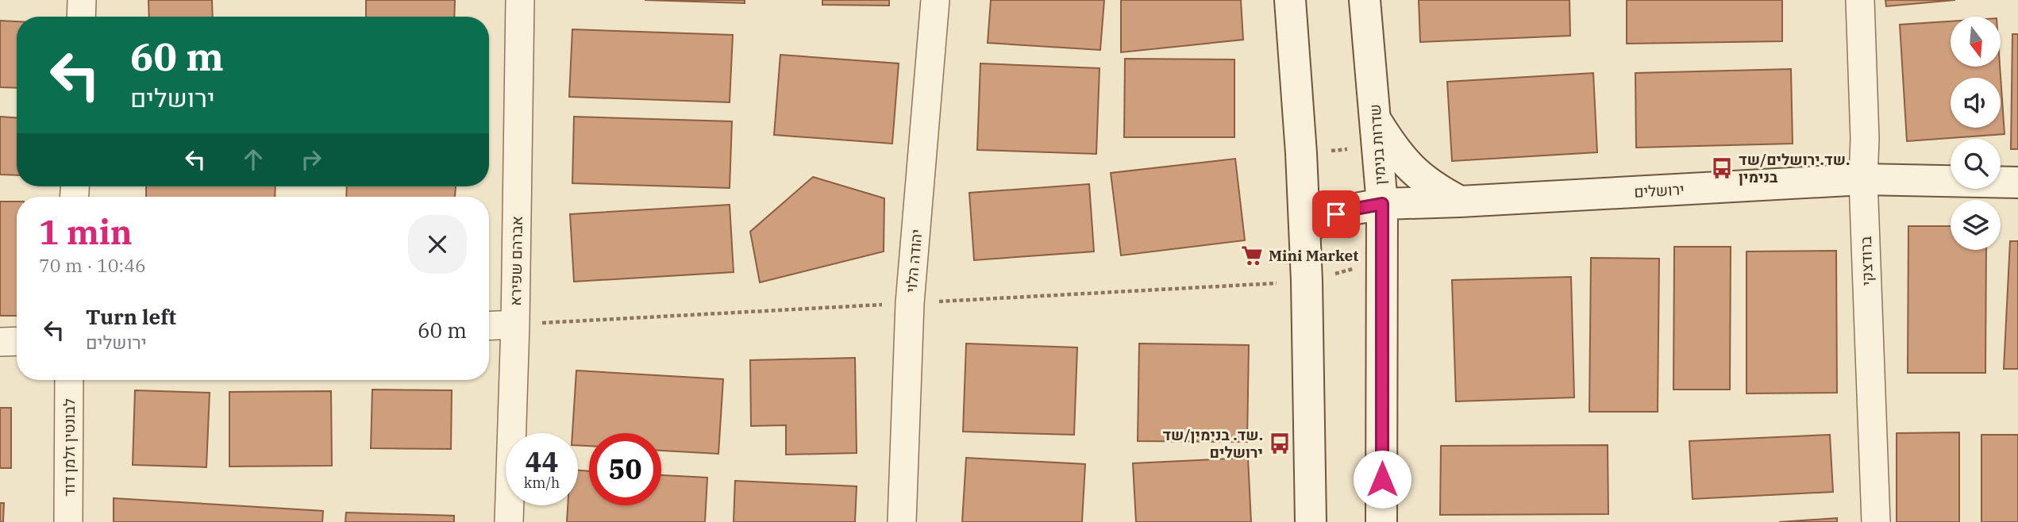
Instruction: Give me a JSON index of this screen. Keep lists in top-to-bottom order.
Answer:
{
  "streets": {
    "main road": ["שדרות בנימין", "ירושלים"],
    "street": [
      "אברהם שפירא",
      "יהודה הלוי",
      "ברודצקי",
      "לבונטין זלמן דוד"
    ]
  },
  "crossings": [
    ["שדרות בנימין", "ירושלים"],
    ["ירושלים", "ברודצקי"]
  ],
  "places": {
    "bus stop": ["שד.ירושלים/שד. בנימין", "שד. בנימין/שד. ירושלים"],
    "supermarket": ["Mini Market"]
  },
  "north": "bottom",
  "page": {
    "turn": ["60 m", "ירושלים"],
    "heading": ["1 min", "70 m · 10:46"],
    "list": [
      {
        "name": "Turn left",
        "note": "ירושלים",
        "value": "60 m"
      }
    ],
    "speed": "44 km/h",
    "limit": "50"
  }
}
